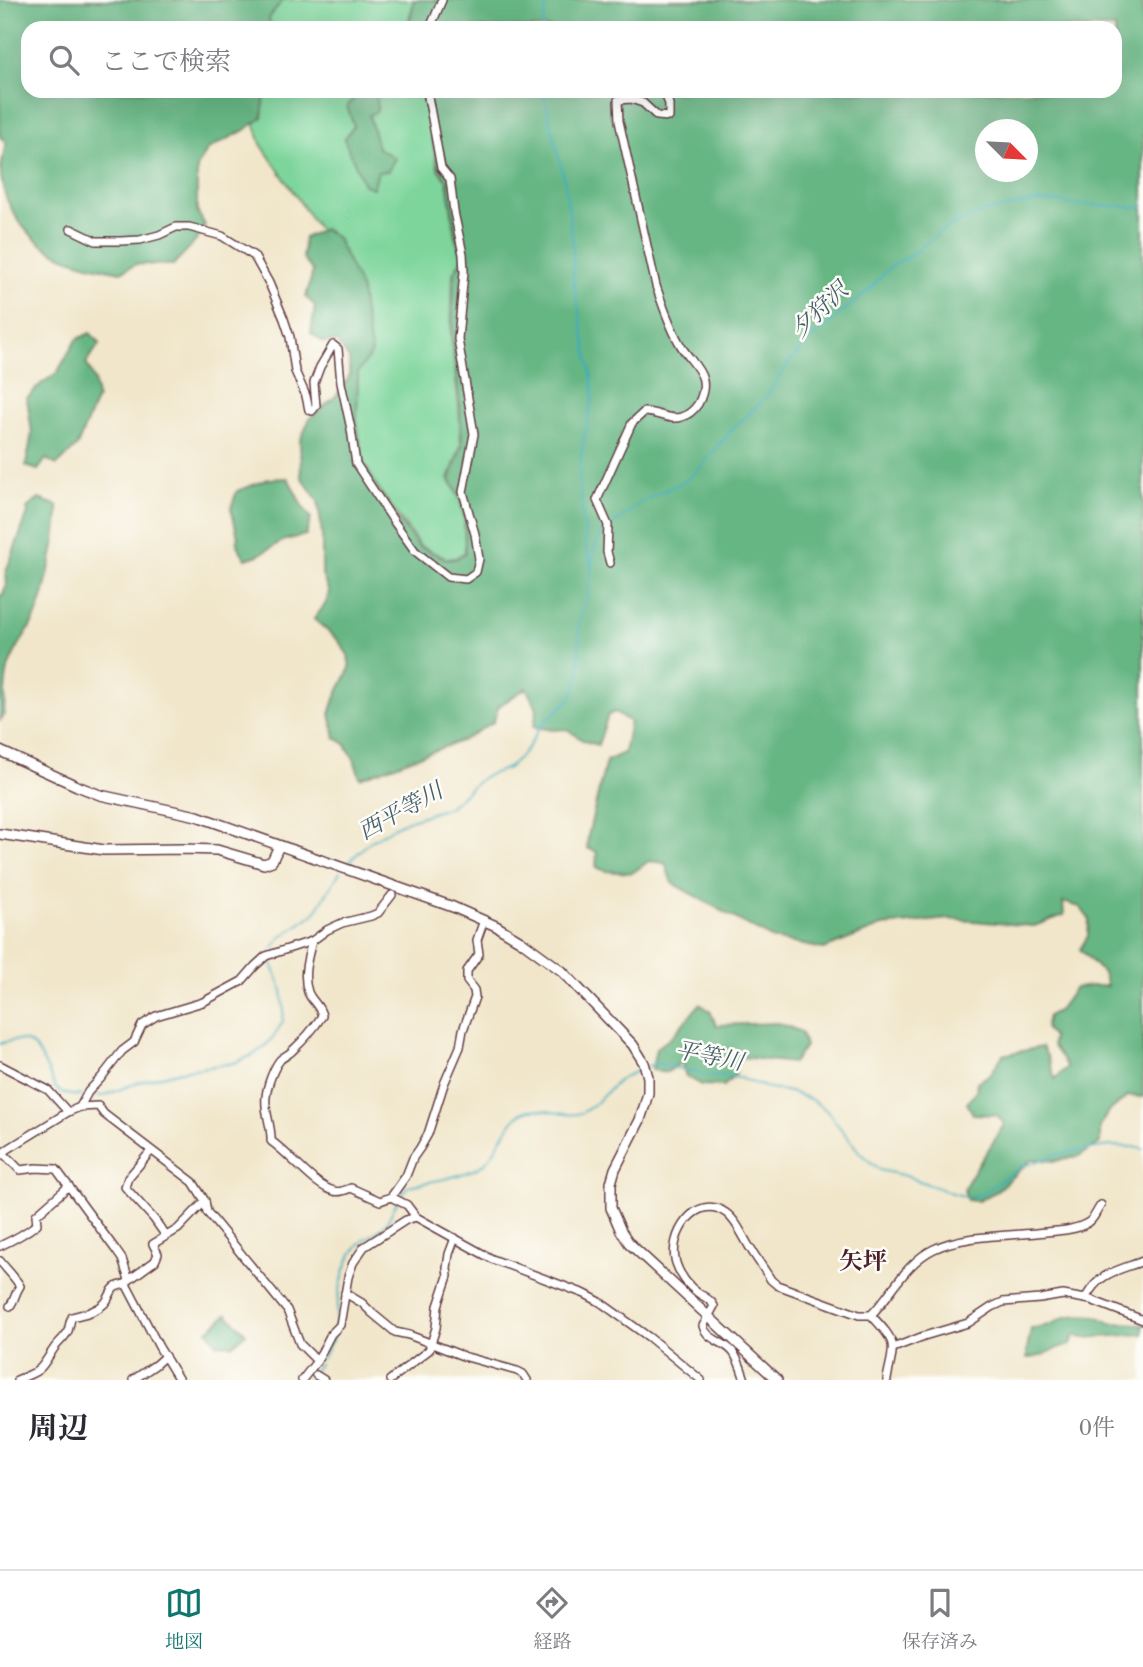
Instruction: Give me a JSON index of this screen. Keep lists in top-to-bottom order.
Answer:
{
  "districts": ["矢坪"],
  "water": ["夕狩沢", "西平等川", "平等川"],
  "north": "bottom right",
  "page": {
    "search": "ここで検索",
    "heading": ["周辺", "0件"],
    "nav": ["地図", "経路", "保存済み"]
  }
}
